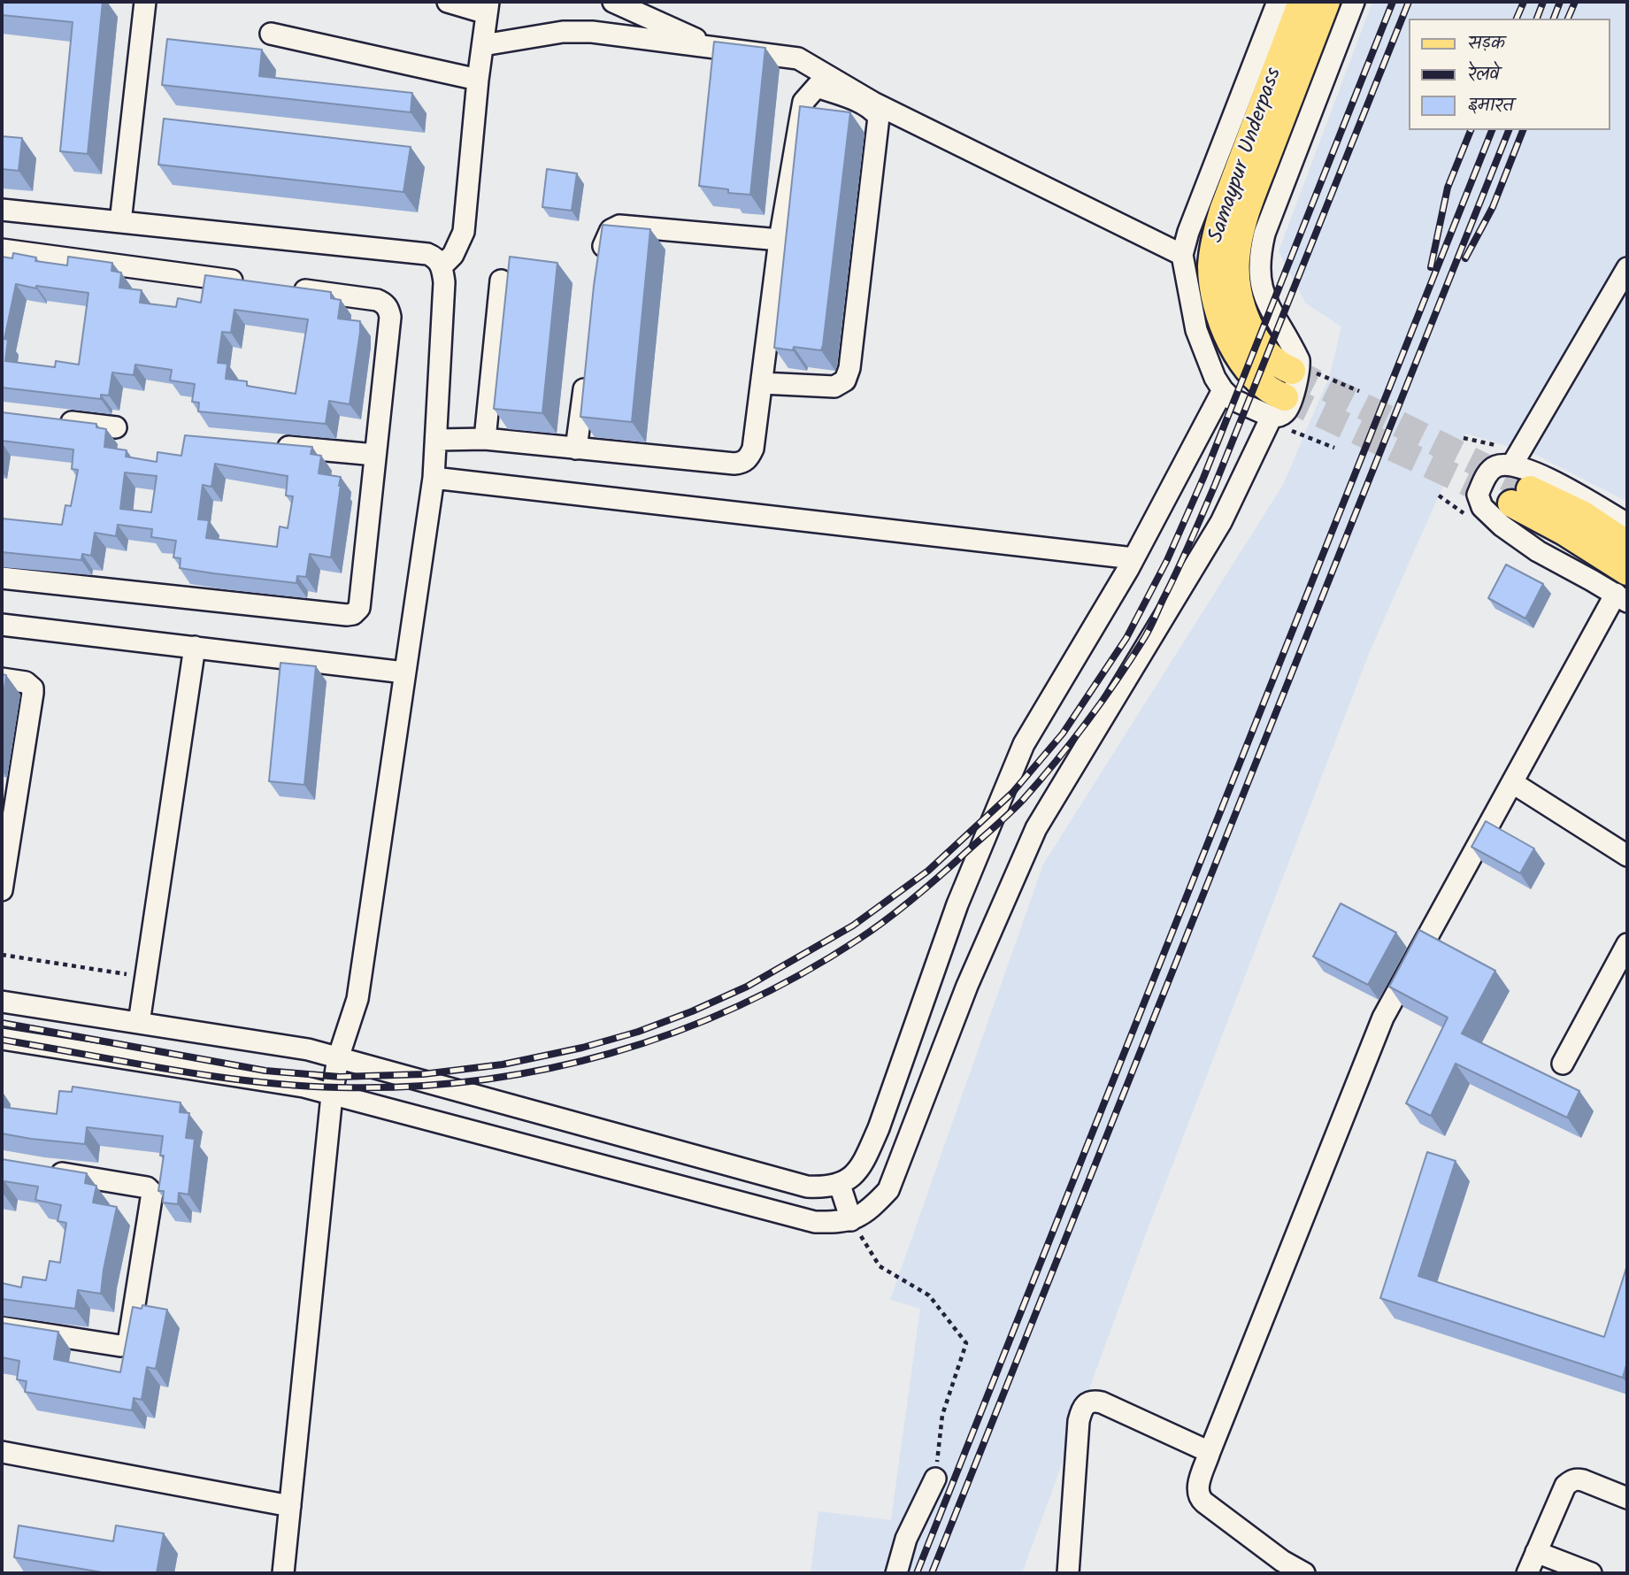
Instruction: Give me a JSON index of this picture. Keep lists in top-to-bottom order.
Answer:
{
  "streets": {
    "main road": ["Samaypur Underpass"]
  },
  "legend": ["सड़क", "रेलवे", "इमारत"]
}
